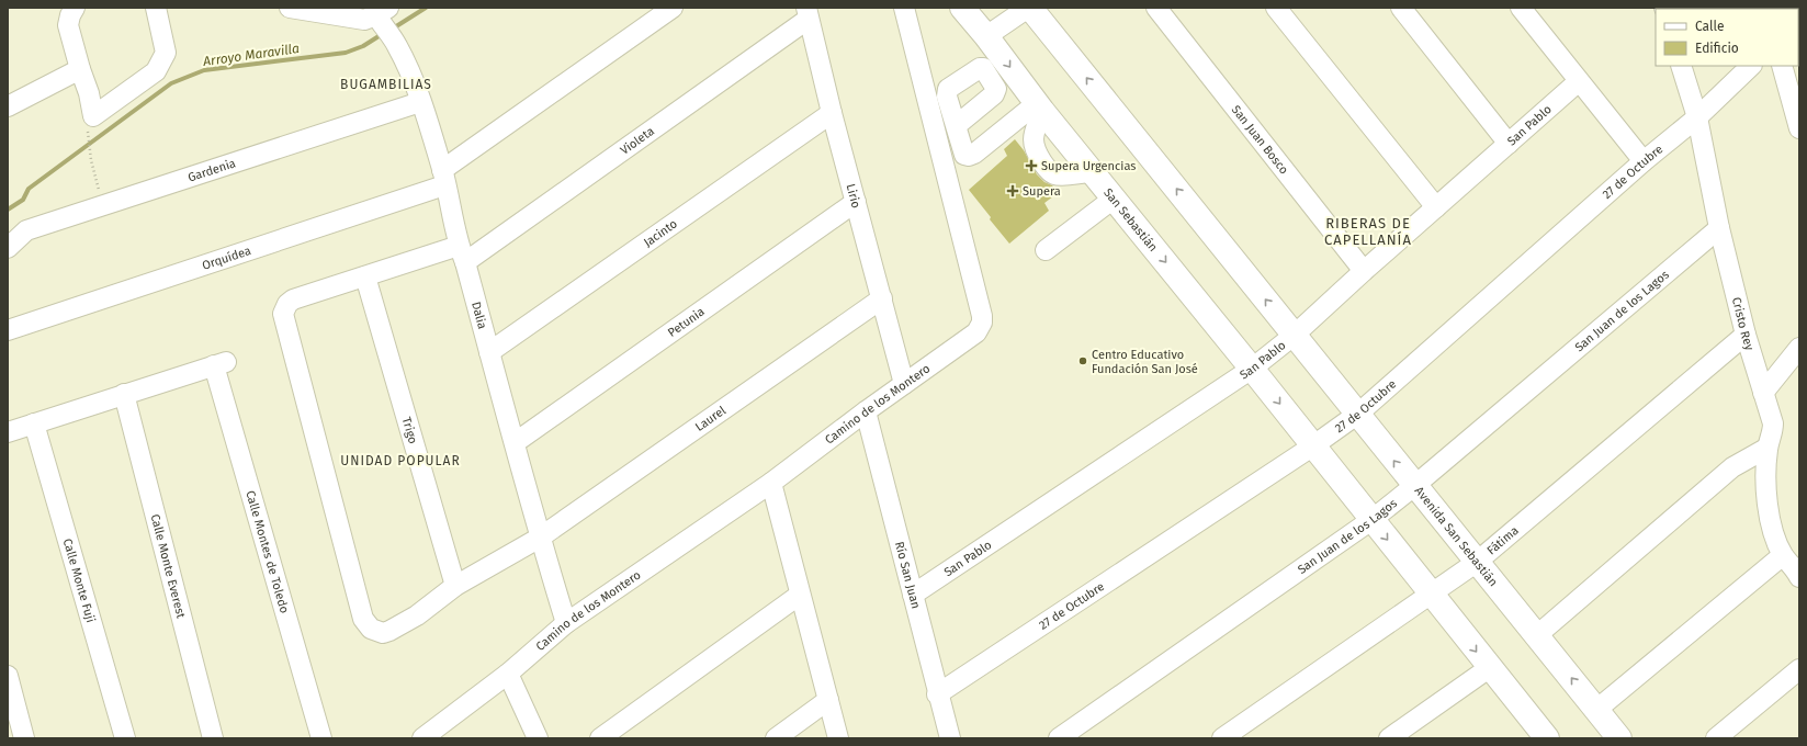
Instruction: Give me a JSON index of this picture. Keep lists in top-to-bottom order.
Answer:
{
  "streets": {
    "main road": ["San Sebastián", "Avenida San Sebastián"],
    "street": [
      "San Pablo",
      "San Juan Bosco",
      "Violeta",
      "Gardenia",
      "27 de Octubre",
      "Lirio",
      "Jacinto",
      "Orquídea",
      "San Juan de los Lagos",
      "Dalia",
      "Petunia",
      "Cristo Rey",
      "Camino de los Montero",
      "Laurel",
      "Trigo",
      "Fátima",
      "Calle Montes de Toledo",
      "Calle Monte Everest",
      "Río San Juan",
      "Calle Monte Fuji"
    ]
  },
  "crossings": [
    ["San Pablo", "San Juan Bosco"],
    ["San Pablo", "San Sebastián"],
    ["San Pablo", "Avenida San Sebastián"],
    ["San Pablo", "Río San Juan"],
    ["Violeta", "Lirio"],
    ["Violeta", "Dalia"],
    ["Violeta", "Laurel"],
    ["Violeta", "Trigo"],
    ["Gardenia", "Dalia"],
    ["27 de Octubre", "Cristo Rey"],
    ["27 de Octubre", "Avenida San Sebastián"],
    ["27 de Octubre", "Río San Juan"],
    ["Lirio", "Jacinto"],
    ["Lirio", "Petunia"],
    ["Lirio", "Camino de los Montero"],
    ["Lirio", "Laurel"],
    ["Jacinto", "Dalia"],
    ["Orquídea", "Dalia"],
    ["San Juan de los Lagos", "Cristo Rey"],
    ["San Juan de los Lagos", "Avenida San Sebastián"],
    ["Dalia", "Petunia"],
    ["Dalia", "Camino de los Montero"],
    ["Dalia", "Laurel"],
    ["Cristo Rey", "Fátima"],
    ["Camino de los Montero", "Río San Juan"],
    ["Laurel", "Trigo"],
    ["Avenida San Sebastián", "Fátima"],
    ["Calle Montes de Toledo", "Calle Monte Everest"]
  ],
  "districts": ["BUGAMBILIAS", "RIBERAS DE CAPELLANÍA", "UNIDAD POPULAR"],
  "water": ["Arroyo Maravilla"],
  "places": {
    "health": ["Supera Urgencias", "Supera"],
    "other": ["Centro Educativo Fundación San José"]
  },
  "legend": ["Calle", "Edificio"]
}
